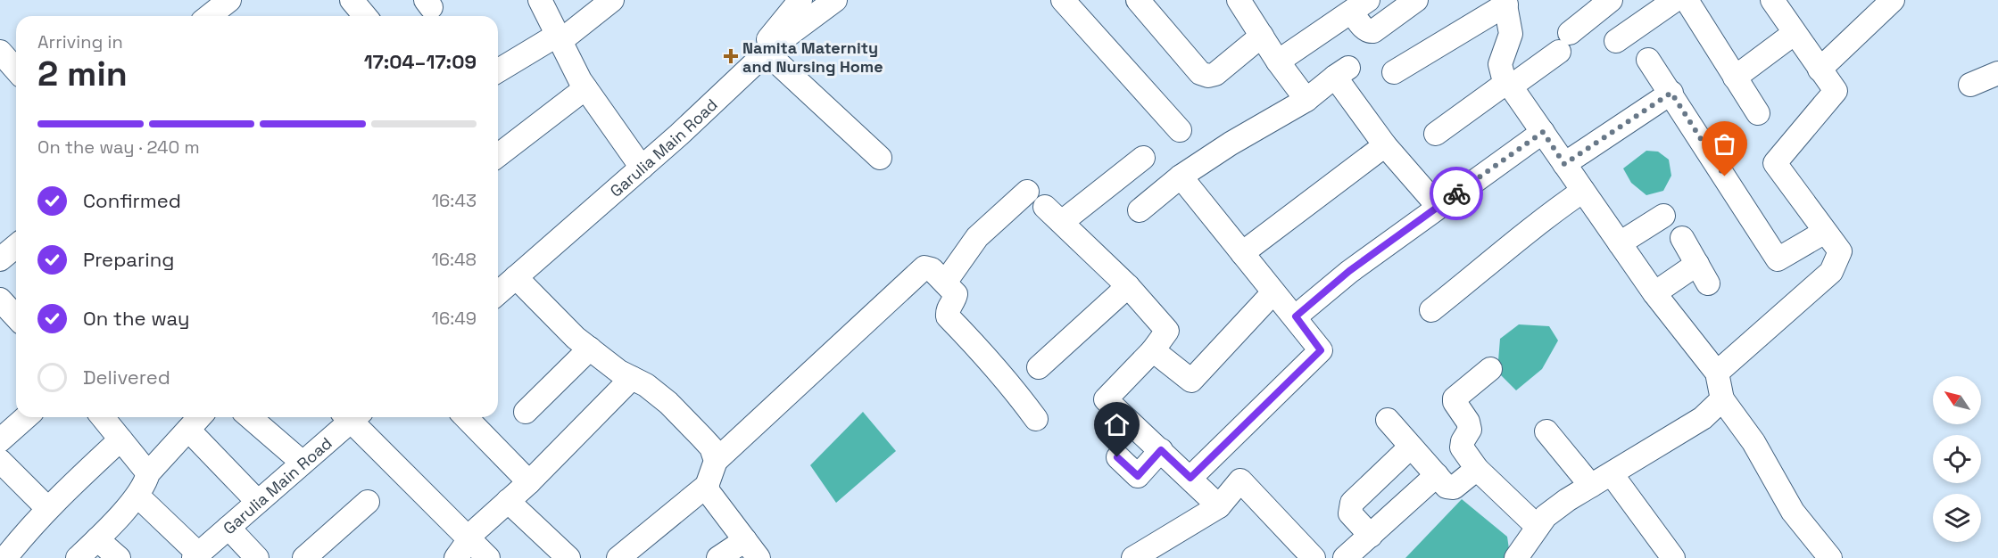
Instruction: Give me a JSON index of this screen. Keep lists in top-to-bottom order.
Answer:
{
  "streets": {
    "street": ["Garulia Main Road"]
  },
  "places": {
    "health": ["Namita Maternity and Nursing Home"]
  },
  "north": "top left",
  "page": {
    "heading": ["2 min", "Arriving in", "17:04–17:09"],
    "bar": "On the way · 240 m",
    "list": [
      ["Confirmed", "16:43"],
      ["Preparing", "16:48"],
      ["On the way", "16:49"],
      "Delivered"
    ]
  }
}
